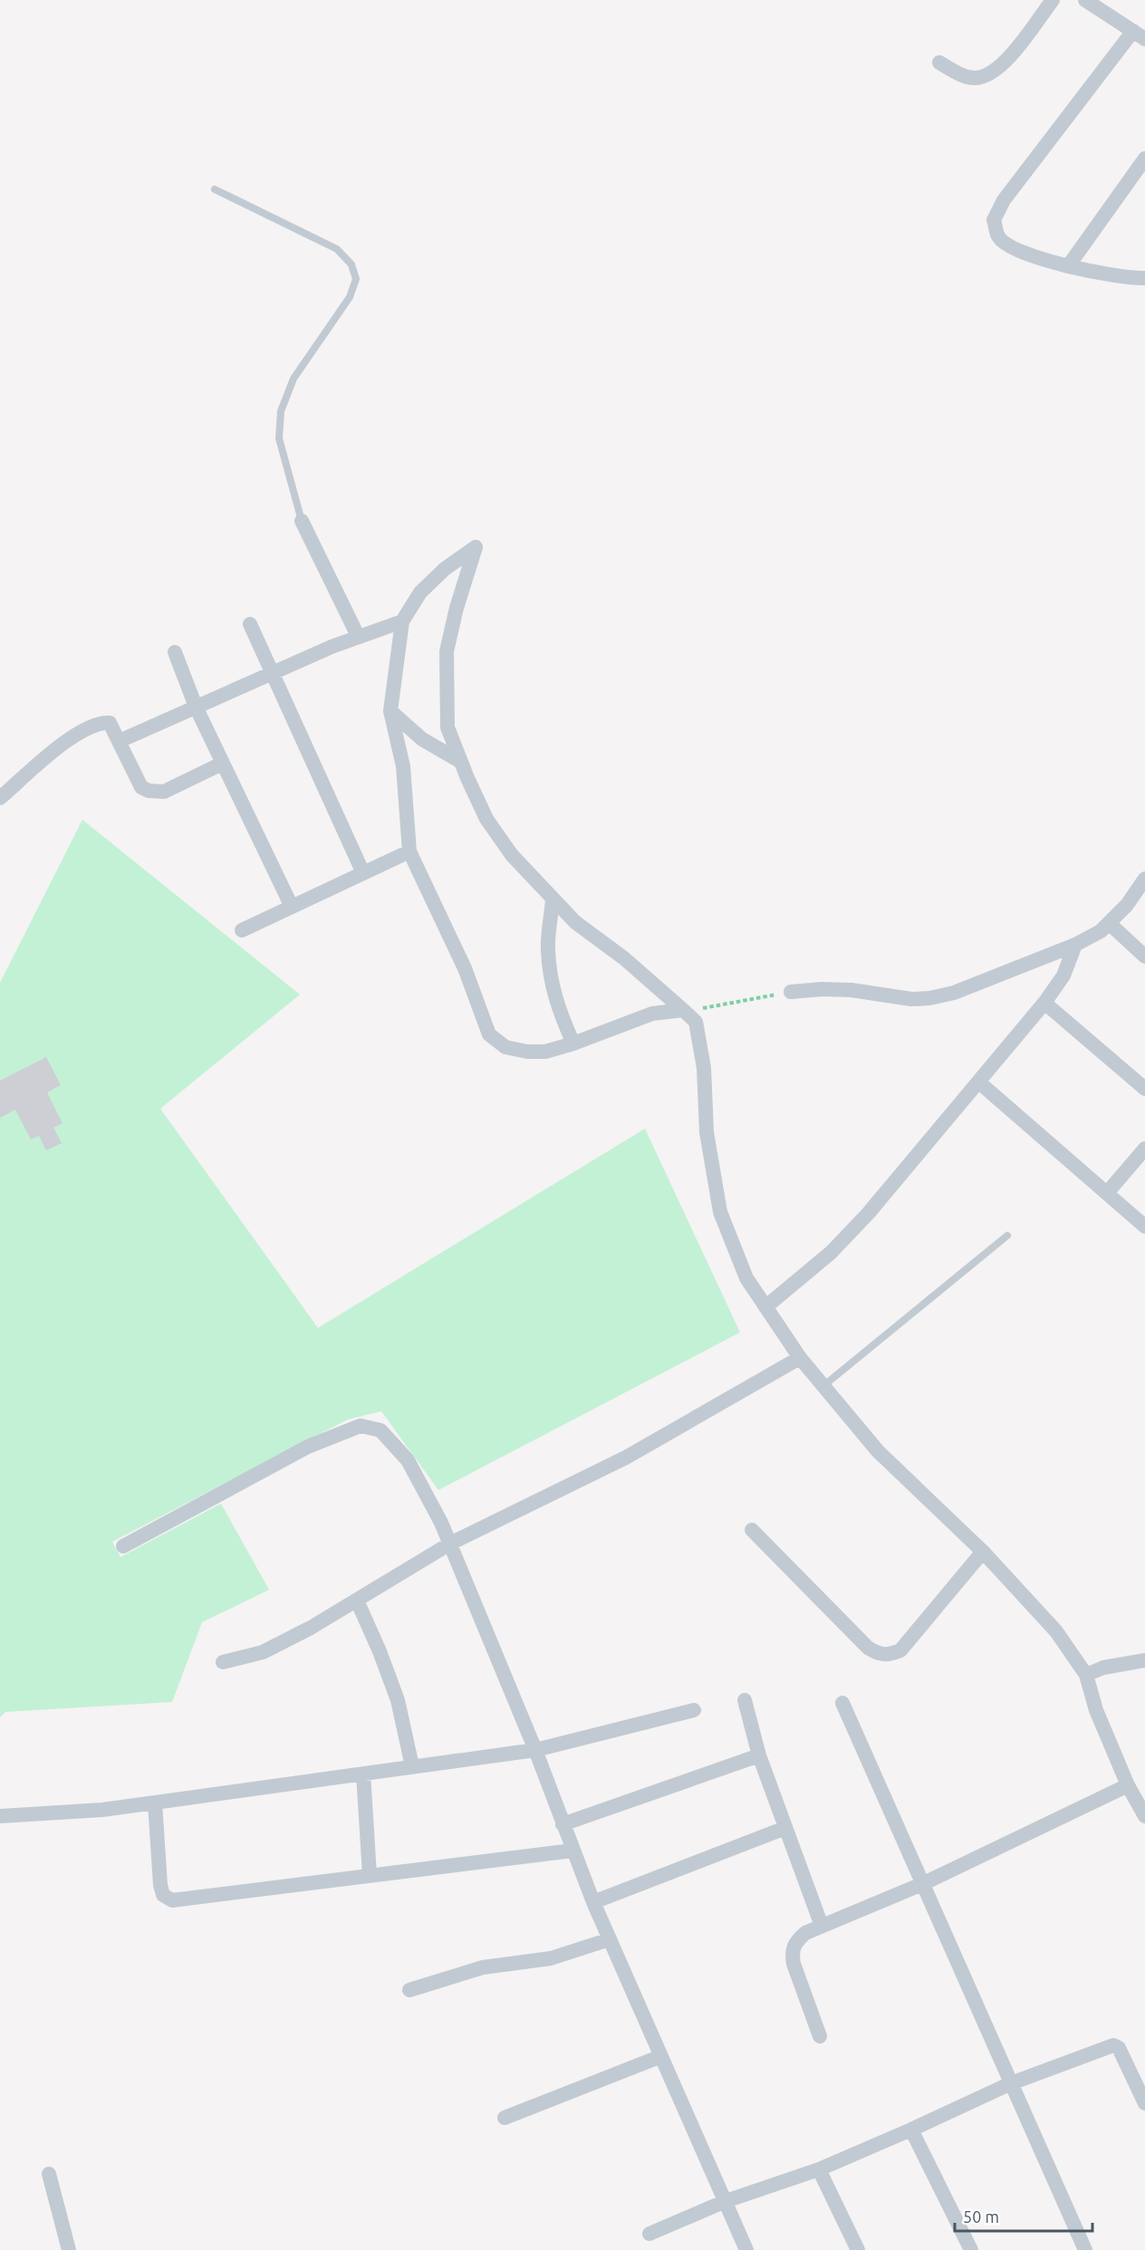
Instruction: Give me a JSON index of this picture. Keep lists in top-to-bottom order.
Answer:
{
  "scale_bar": "50 m"
}
